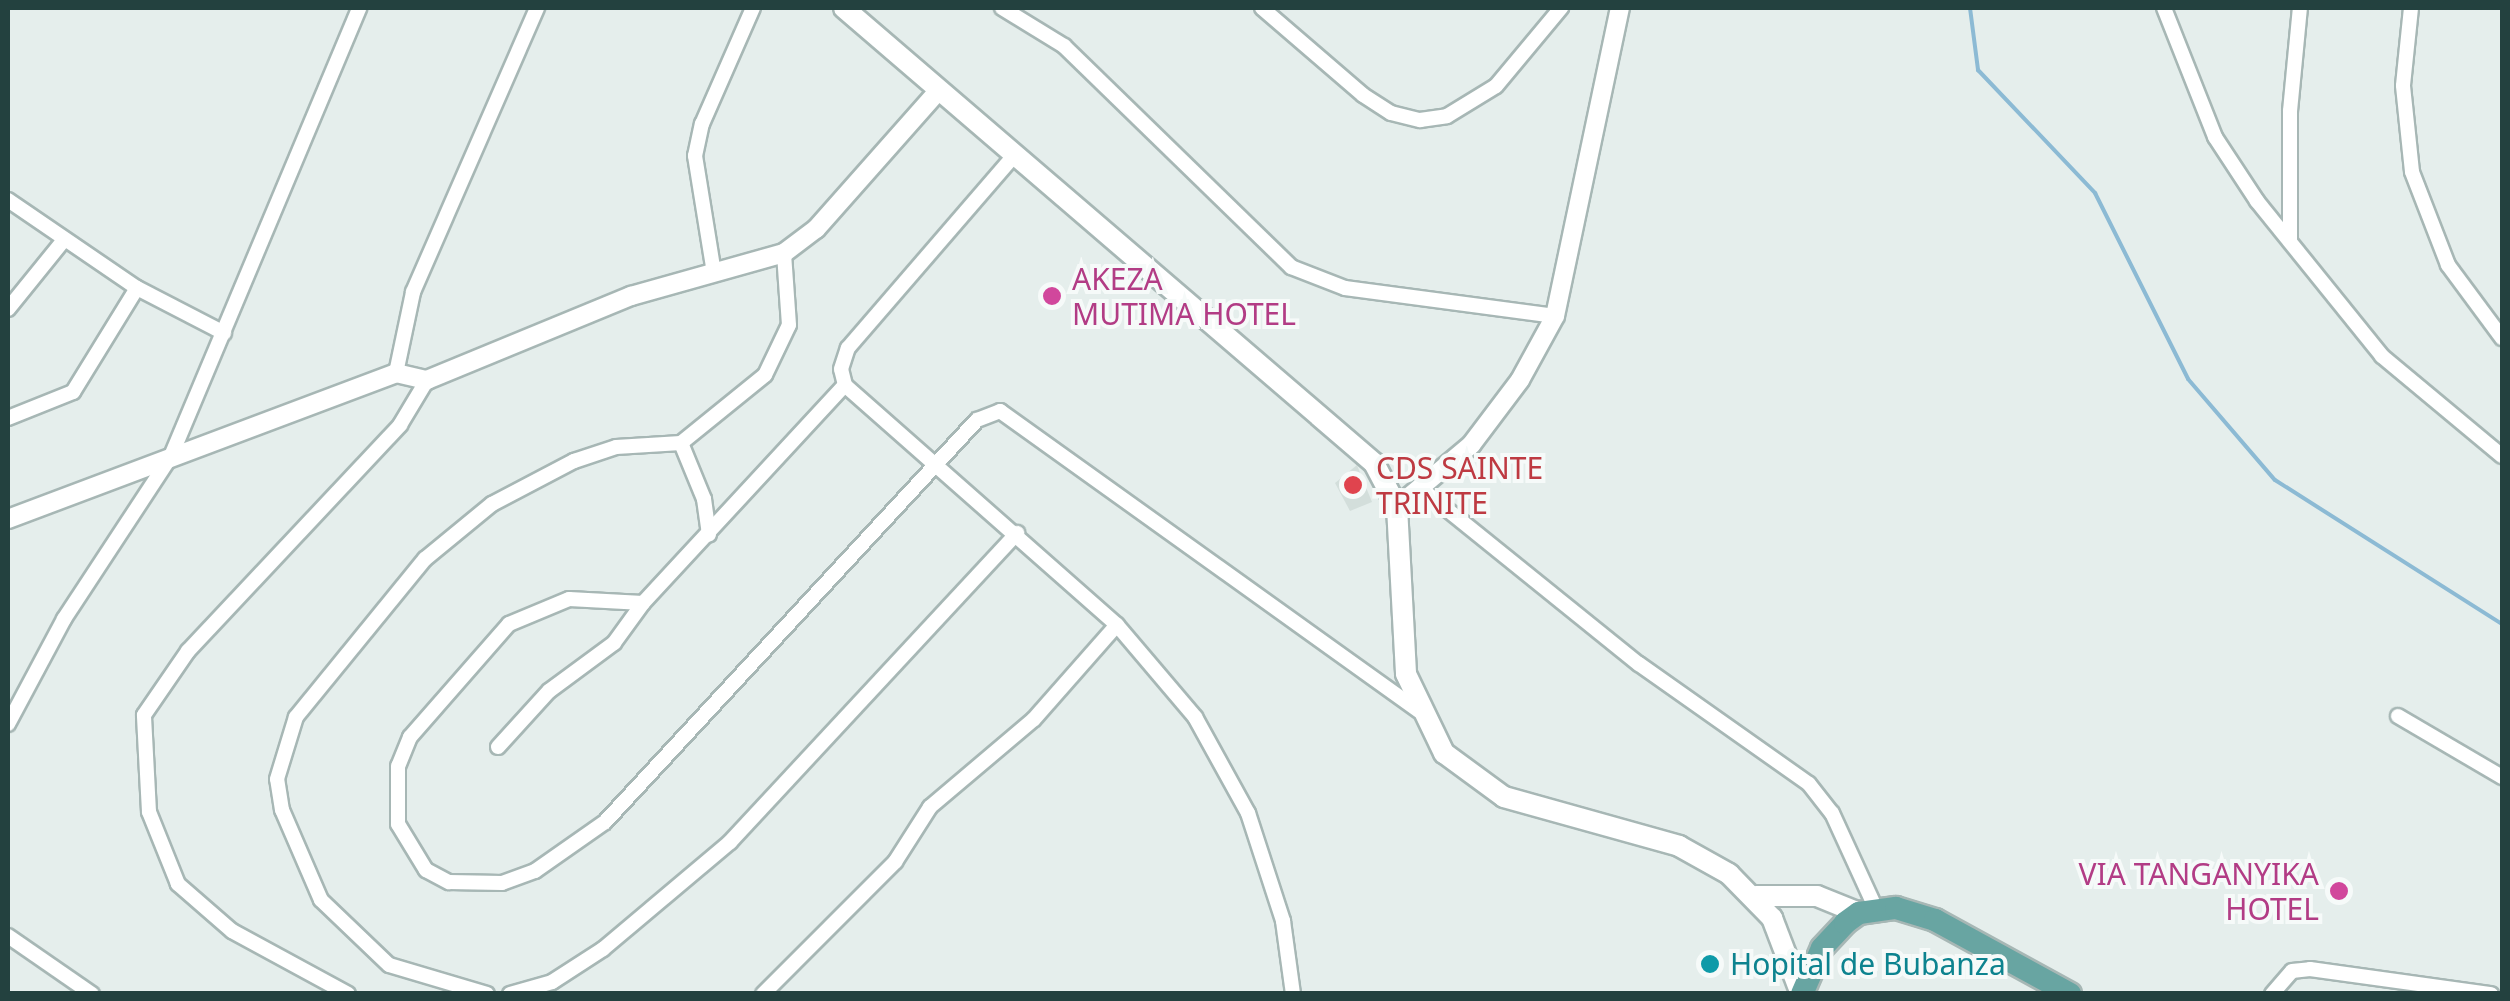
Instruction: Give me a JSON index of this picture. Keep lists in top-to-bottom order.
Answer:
{
  "places": [
    "AKEZA MUTIMA HOTEL",
    "CDS SAINTE TRINITE",
    "VIA TANGANYIKA HOTEL",
    "Hopital de Bubanza"
  ]
}
